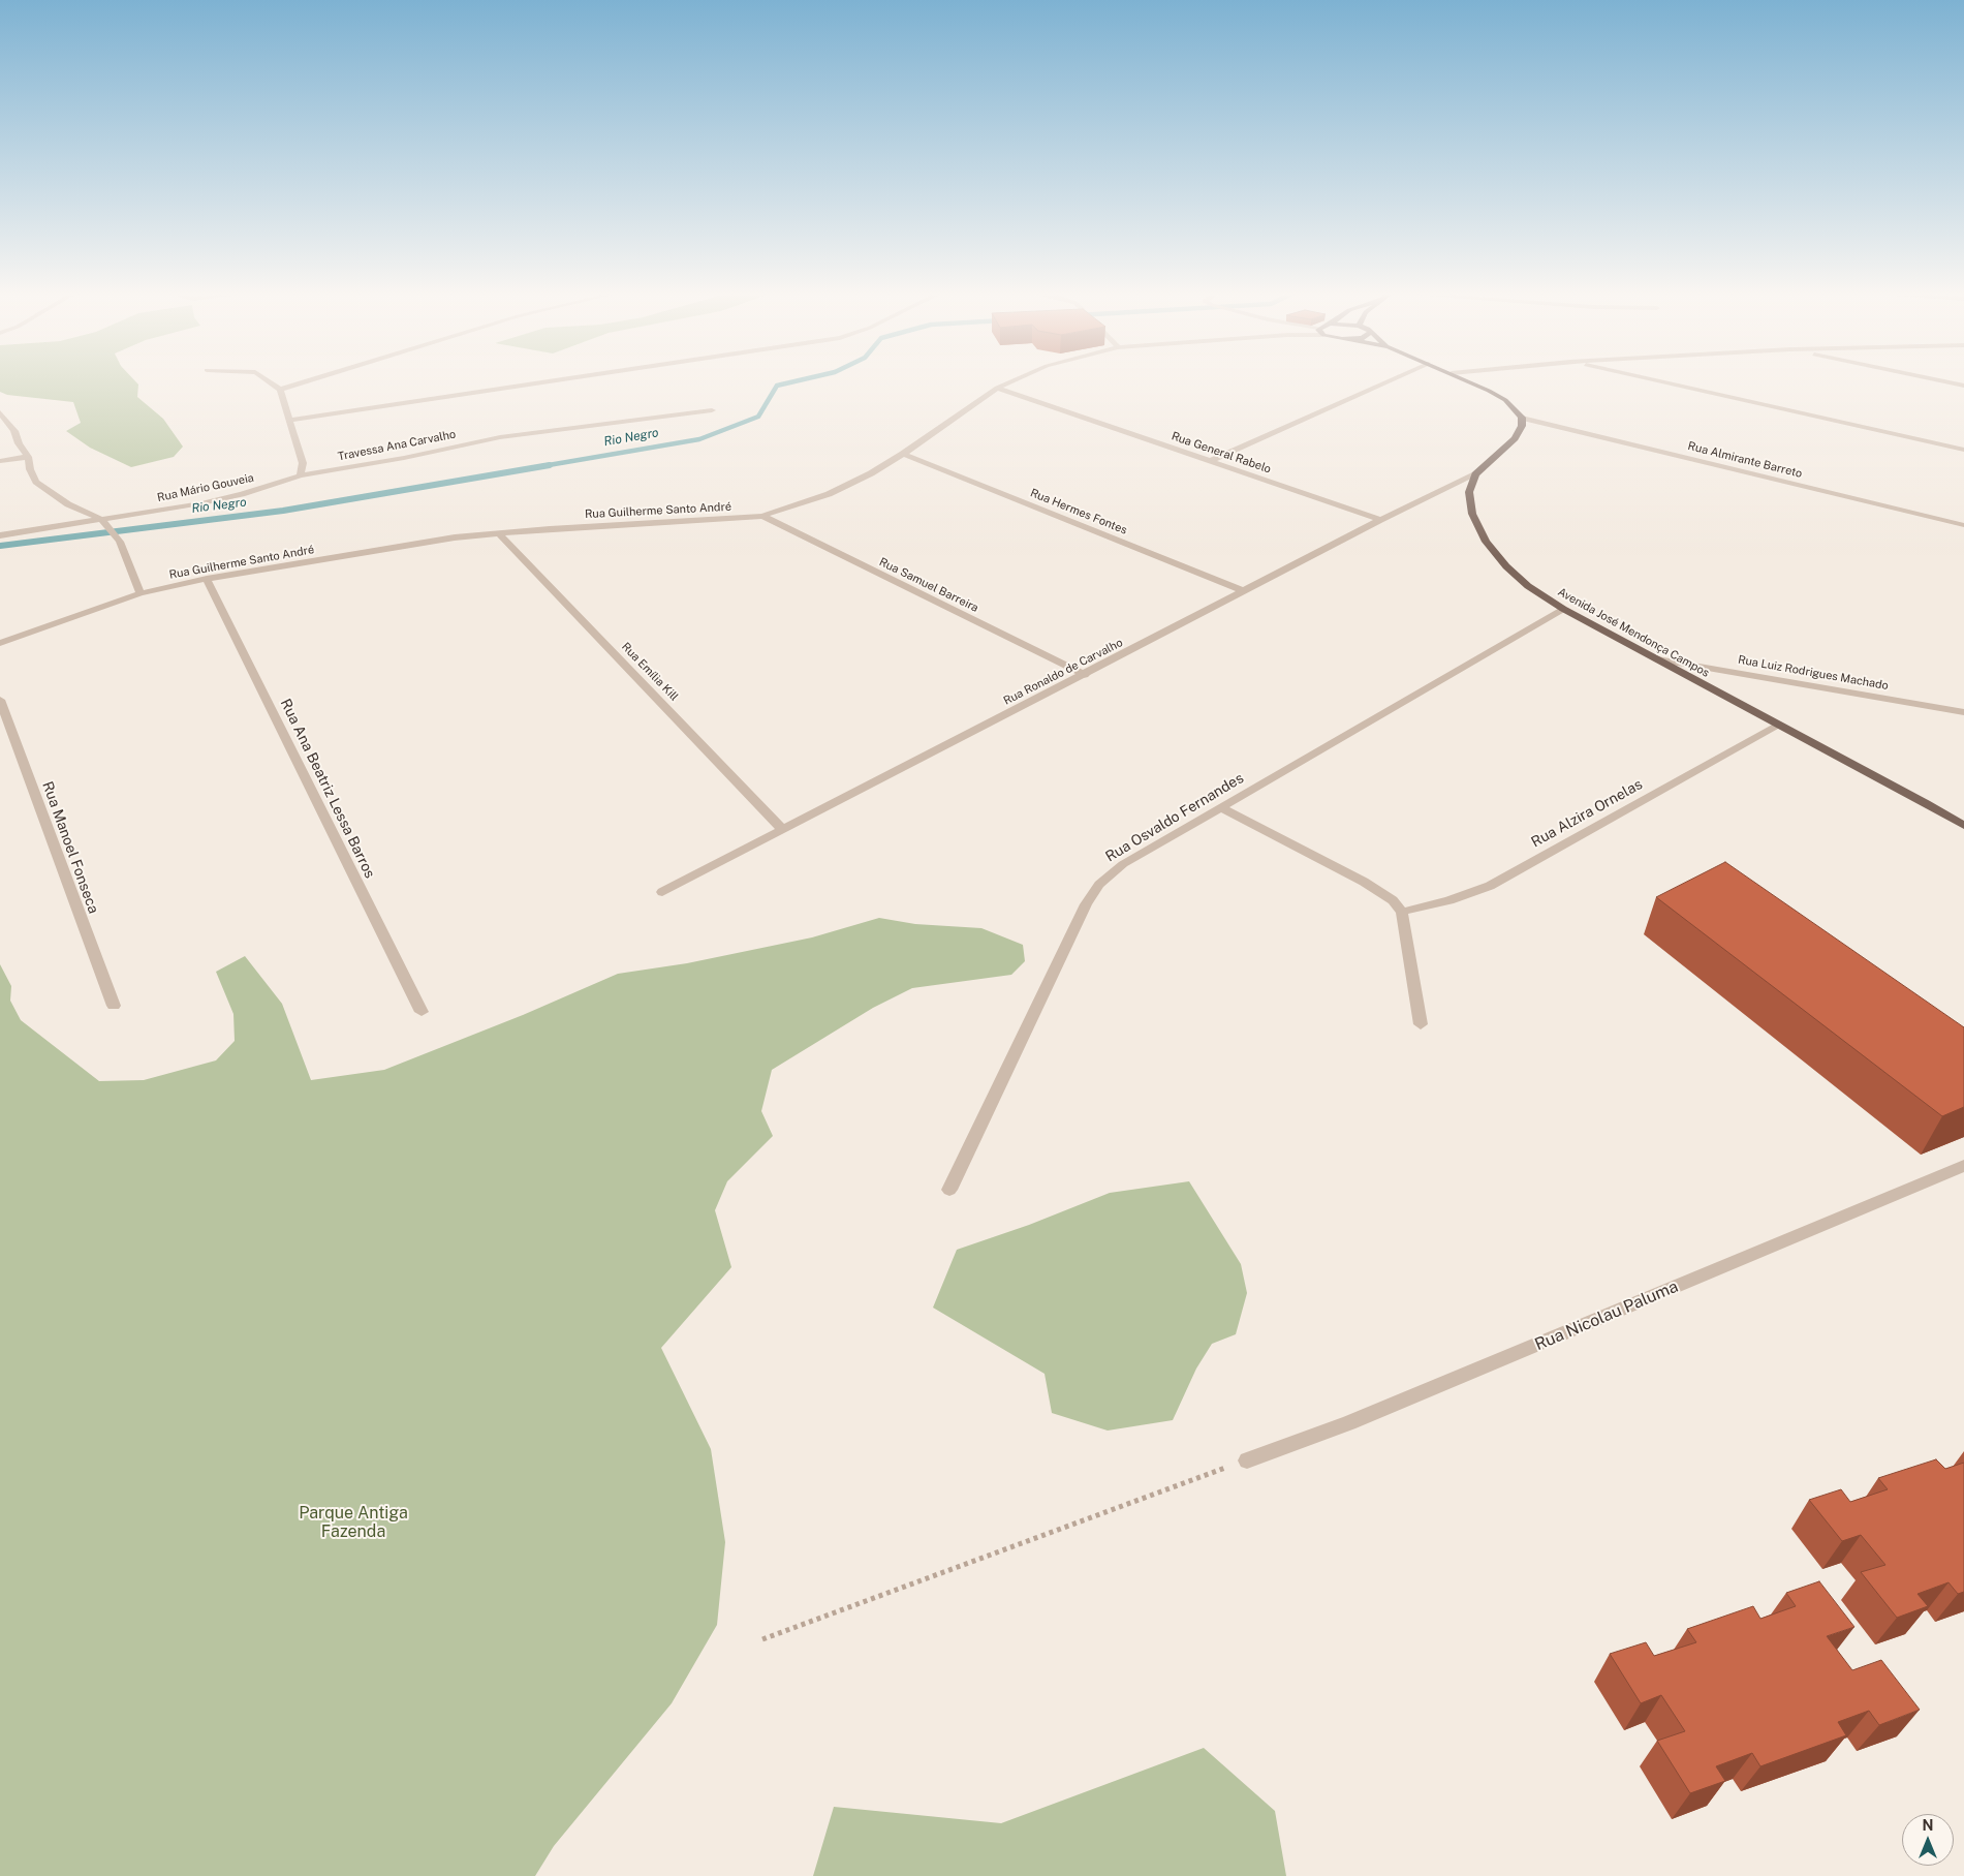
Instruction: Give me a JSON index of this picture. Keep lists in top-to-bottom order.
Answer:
{
  "streets": {
    "main road": ["Avenida José Mendonça Campos"],
    "street": [
      "Travessa Ana Carvalho",
      "Rua General Rabelo",
      "Rua Almirante Barreto",
      "Rua Mário Gouveia",
      "Rua Guilherme Santo André",
      "Rua Hermes Fontes",
      "Rua Samuel Barreira",
      "Rua Emília Kill",
      "Rua Ronaldo de Carvalho",
      "Rua Luiz Rodrigues Machado",
      "Rua Ana Beatriz Lessa Barros",
      "Rua Alzira Ornelas",
      "Rua Osvaldo Fernandes",
      "Rua Manoel Fonseca",
      "Rua Nicolau Paluma"
    ]
  },
  "crossings": [
    ["Travessa Ana Carvalho", "Rua Mário Gouveia"],
    ["Rua General Rabelo", "Rua Guilherme Santo André"],
    ["Rua General Rabelo", "Rua Ronaldo de Carvalho"],
    ["Rua Guilherme Santo André", "Rua Hermes Fontes"],
    ["Rua Guilherme Santo André", "Rua Samuel Barreira"],
    ["Rua Guilherme Santo André", "Rua Emília Kill"],
    ["Rua Guilherme Santo André", "Rua Ana Beatriz Lessa Barros"],
    ["Rua Hermes Fontes", "Rua Ronaldo de Carvalho"],
    ["Rua Samuel Barreira", "Rua Ronaldo de Carvalho"],
    ["Avenida José Mendonça Campos", "Rua Ronaldo de Carvalho"],
    ["Avenida José Mendonça Campos", "Rua Luiz Rodrigues Machado"],
    ["Avenida José Mendonça Campos", "Rua Alzira Ornelas"],
    ["Avenida José Mendonça Campos", "Rua Osvaldo Fernandes"],
    ["Rua Emília Kill", "Rua Ronaldo de Carvalho"]
  ],
  "water": ["Rio Negro"],
  "parks": ["Parque Antiga Fazenda"],
  "north": "top"
}
